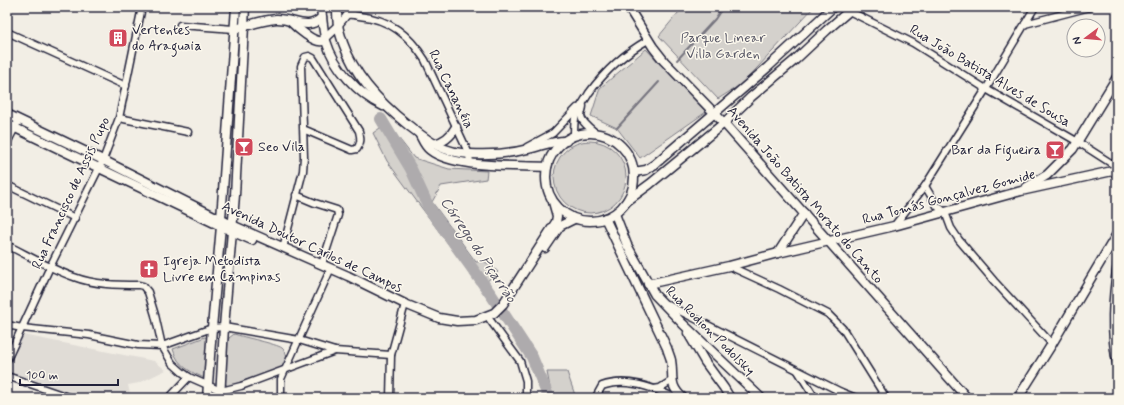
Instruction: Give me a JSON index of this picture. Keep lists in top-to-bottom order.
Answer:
{
  "streets": {
    "main road": [
      "Avenida João Batista Morato do Canto",
      "Rua Tomás Gonçalvez Gomide",
      "Avenida Doutor Carlos de Campos",
      "Rua Rodion Podolsky"
    ],
    "street": ["Rua João Batista Alves de Sousa", "Rua Cananéia", "Rua Francisco de Assis Pupo"]
  },
  "crossings": [
    ["Rua João Batista Alves de Sousa", "Rua Tomás Gonçalvez Gomide"],
    ["Rua Francisco de Assis Pupo", "Avenida Doutor Carlos de Campos"],
    ["Avenida João Batista Morato do Canto", "Rua Tomás Gonçalvez Gomide"],
    ["Rua Tomás Gonçalvez Gomide", "Rua Rodion Podolsky"]
  ],
  "water": ["Córrego do Piçarrão"],
  "parks": ["Parque Linear Villa Garden"],
  "places": {
    "building": ["Vertentes do Araguaia"],
    "bar": ["Seo Vila", "Bar da Figueira"],
    "church": ["Igreja Metodista Livre em Campinas"]
  },
  "scale_bar": "100 m",
  "north": "left"
}
